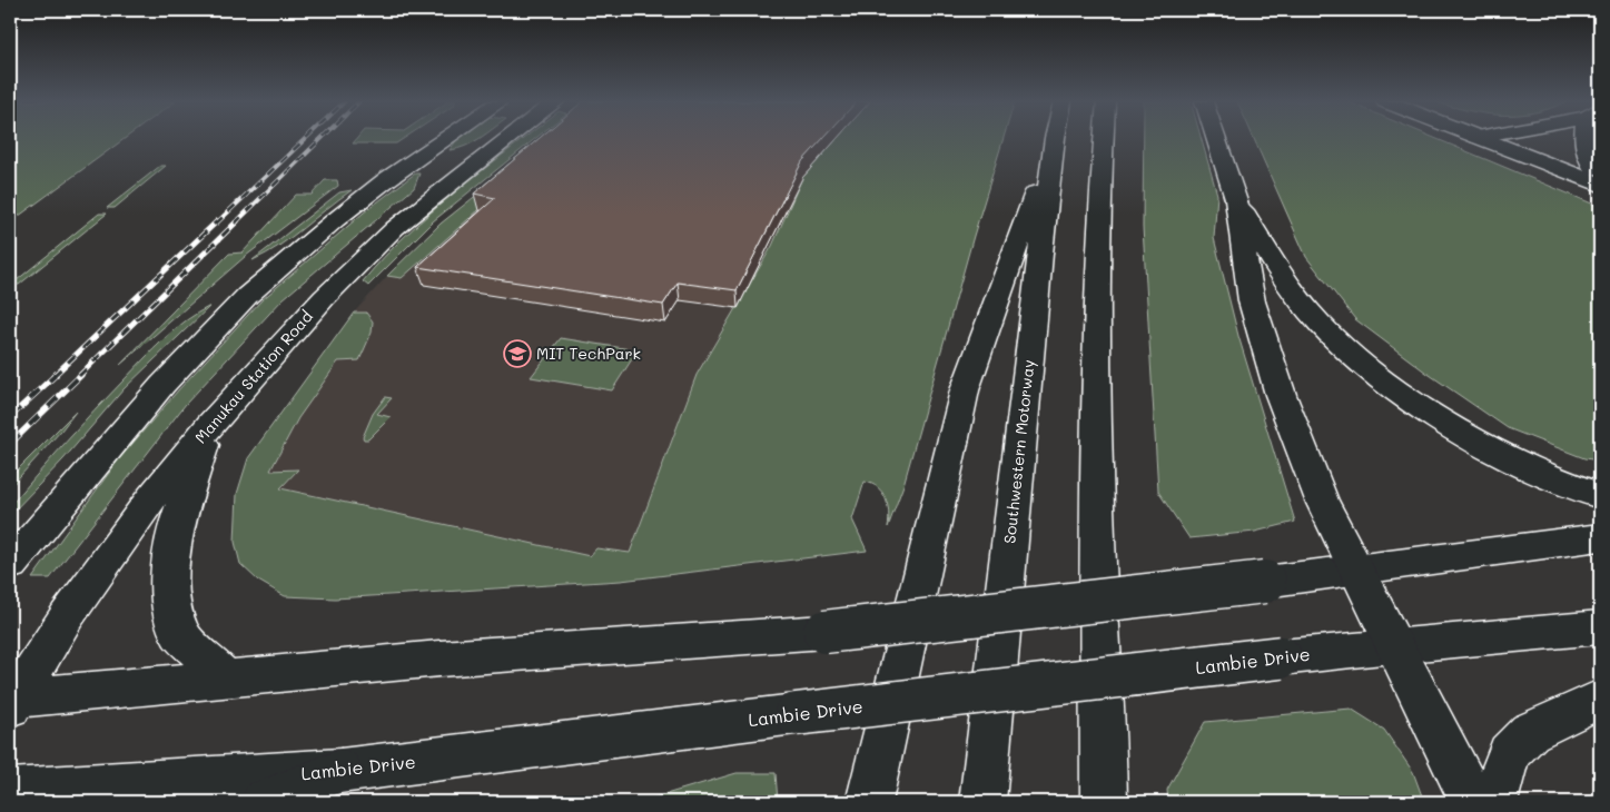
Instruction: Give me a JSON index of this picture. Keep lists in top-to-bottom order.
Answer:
{
  "streets": {
    "main road": ["Manukau Station Road", "Southwestern Motorway", "Lambie Drive"]
  },
  "places": {
    "school or university": ["MIT TechPark"]
  }
}
